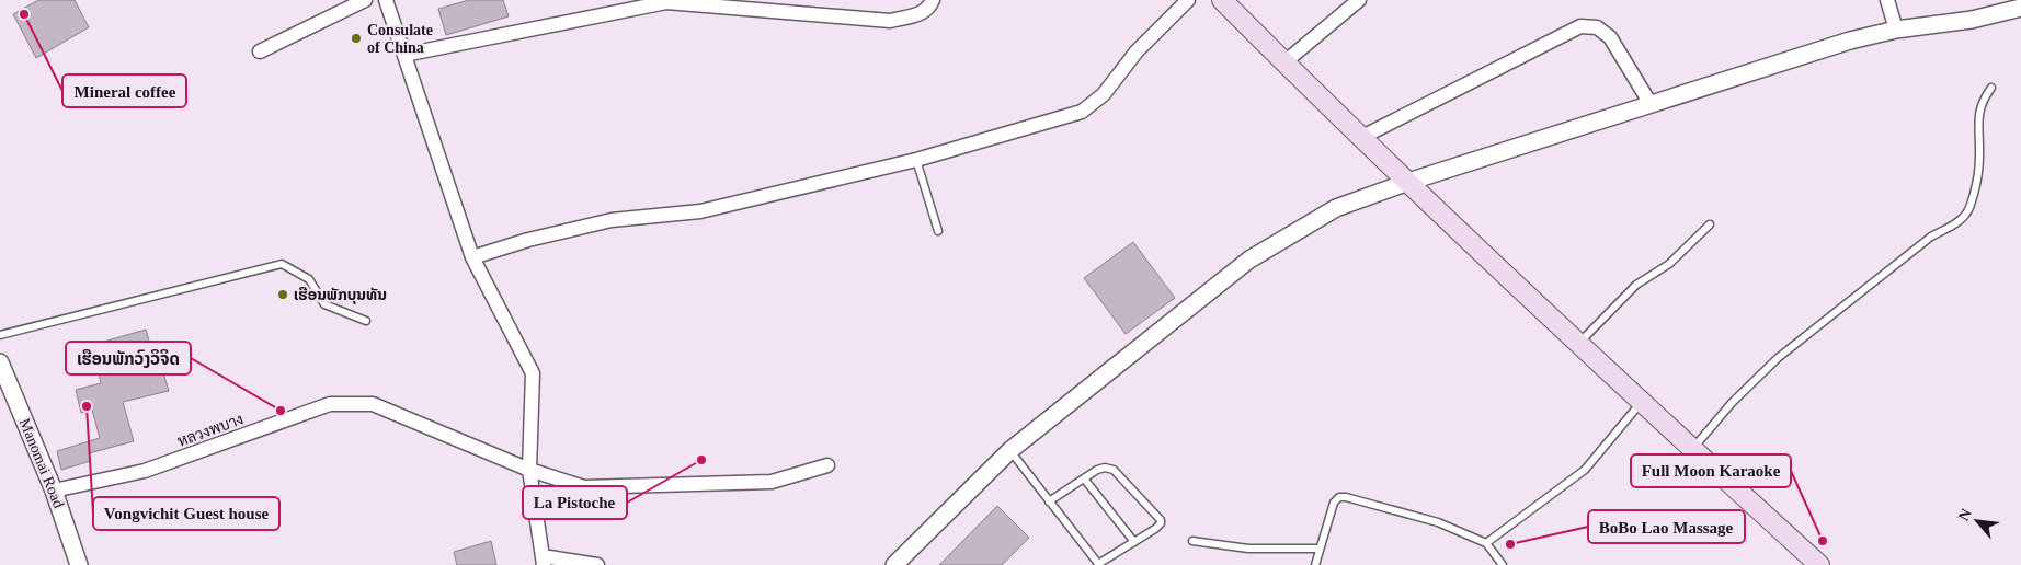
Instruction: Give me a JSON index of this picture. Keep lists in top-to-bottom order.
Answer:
{
  "streets": {
    "street": ["หลวงพบาง", "Manomai Road"]
  },
  "crossings": [
    ["หลวงพบาง", "Manomai Road"]
  ],
  "places": [
    "Mineral coffee",
    "Consulate of China",
    "ເຮືອນພັກບຸນທັນ",
    "Vongvichit Guest house",
    "ເຮືອນພັກວົງວິຈິດ",
    "La Pistoche",
    "Full Moon Karaoke",
    "BoBo Lao Massage"
  ],
  "north": "top left"
}
